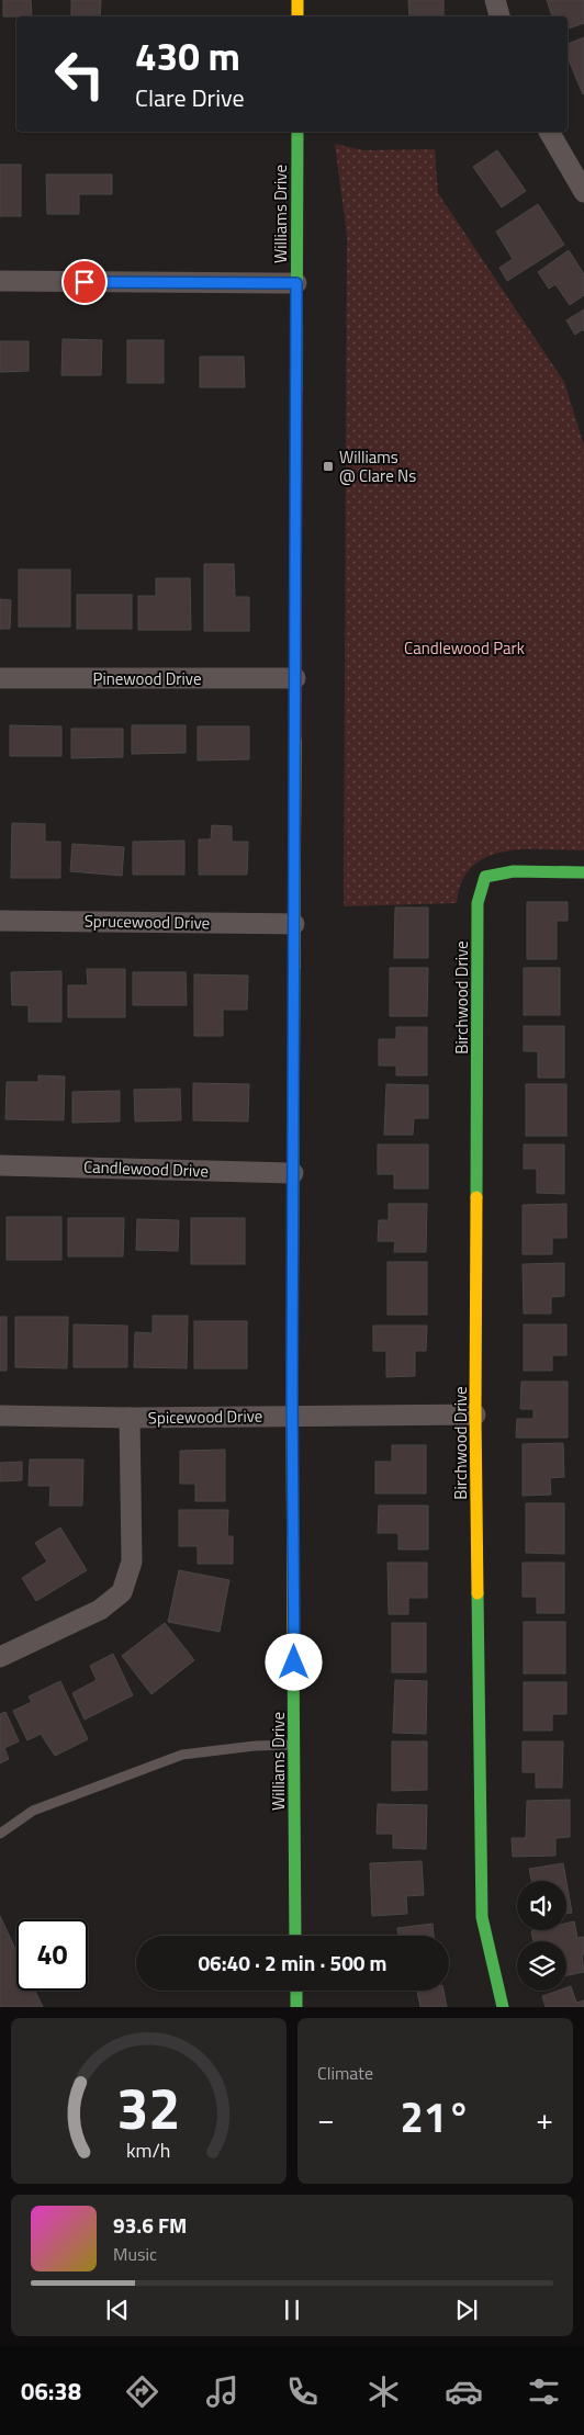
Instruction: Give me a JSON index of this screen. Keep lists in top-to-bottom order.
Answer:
{
  "streets": {
    "street": [
      "Williams Drive",
      "Pinewood Drive",
      "Sprucewood Drive",
      "Birchwood Drive",
      "Candlewood Drive",
      "Spicewood Drive"
    ]
  },
  "crossings": [
    ["Williams Drive", "Pinewood Drive"],
    ["Williams Drive", "Sprucewood Drive"],
    ["Williams Drive", "Candlewood Drive"],
    ["Williams Drive", "Spicewood Drive"],
    ["Birchwood Drive", "Spicewood Drive"]
  ],
  "parks": ["Candlewood Park"],
  "places": {
    "transit": ["Williams @ Clare Ns"]
  },
  "page": {
    "turn": ["430 m", "Clare Drive"],
    "limit": "40",
    "trip": "06:40 · 2 min · 500 m",
    "tile": "Climate",
    "heat": ["−", "21°", "+"],
    "song": ["93.6 FM", "Music"],
    "tabs": "06:38",
    "gauge": ["32", "km/h"]
  }
}
